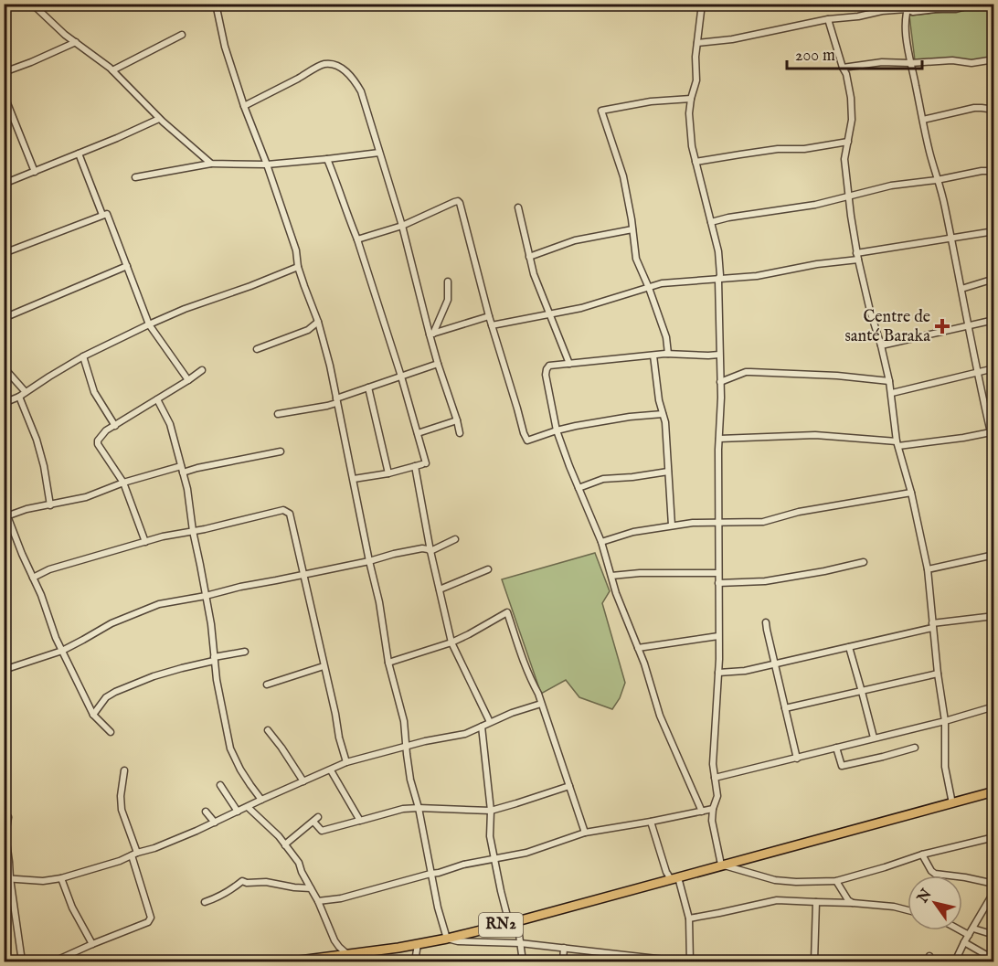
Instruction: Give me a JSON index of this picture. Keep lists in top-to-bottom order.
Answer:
{
  "streets": {
    "highway": ["RN2"]
  },
  "places": {
    "health": ["Centre de santé Baraka"]
  },
  "scale_bar": "200 m",
  "north": "top left"
}
